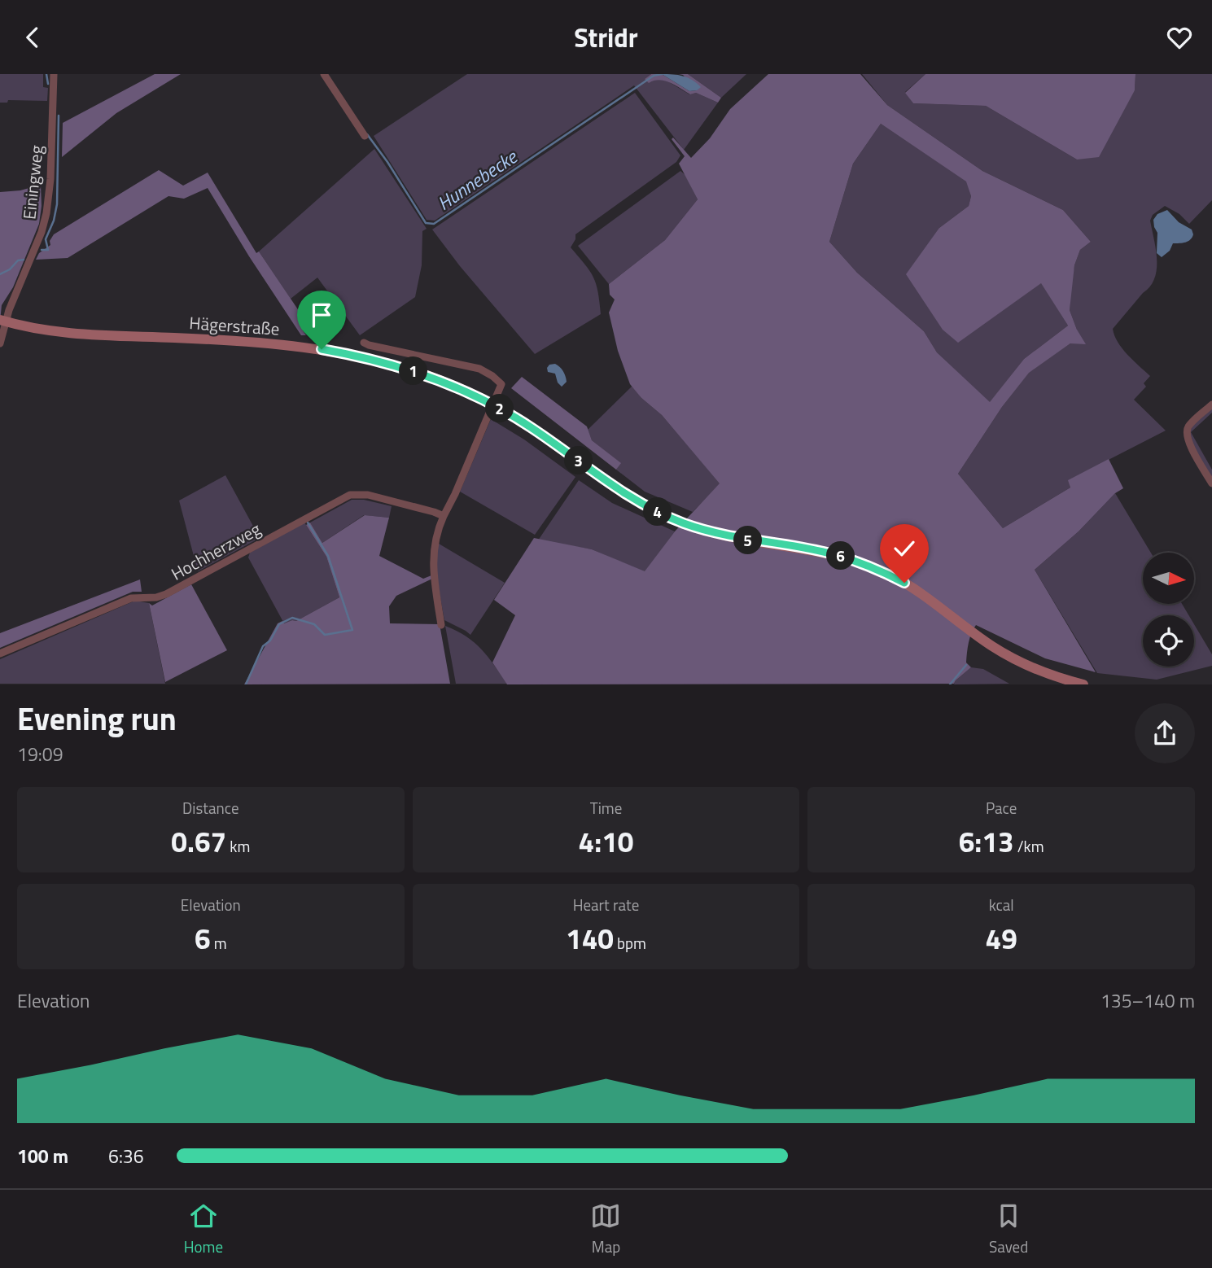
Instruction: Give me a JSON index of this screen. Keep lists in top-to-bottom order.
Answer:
{
  "streets": {
    "main road": ["Hägerstraße"],
    "street": ["Einingweg", "Hochherzweg"]
  },
  "crossings": [
    ["Einingweg", "Hägerstraße"]
  ],
  "water": ["Hunnebecke"],
  "north": "right",
  "page": {
    "header": "Stridr",
    "pins": [
      "1",
      "2",
      "3",
      "4",
      "5",
      "6"
    ],
    "heading": ["Evening run", "19:09"],
    "stats": [
      ["Distance", "0.67 km"],
      ["Time", "4:10"],
      ["Pace", "6:13 /km"],
      ["Elevation", "6 m"],
      ["Heart rate", "140 bpm"],
      ["kcal", "49"]
    ],
    "chart": ["Elevation", "135–140 m"],
    "list": [
      {
        "name": "100 m",
        "note": "6:36"
      }
    ],
    "tabs": ["Home", "Map", "Saved"]
  }
}
